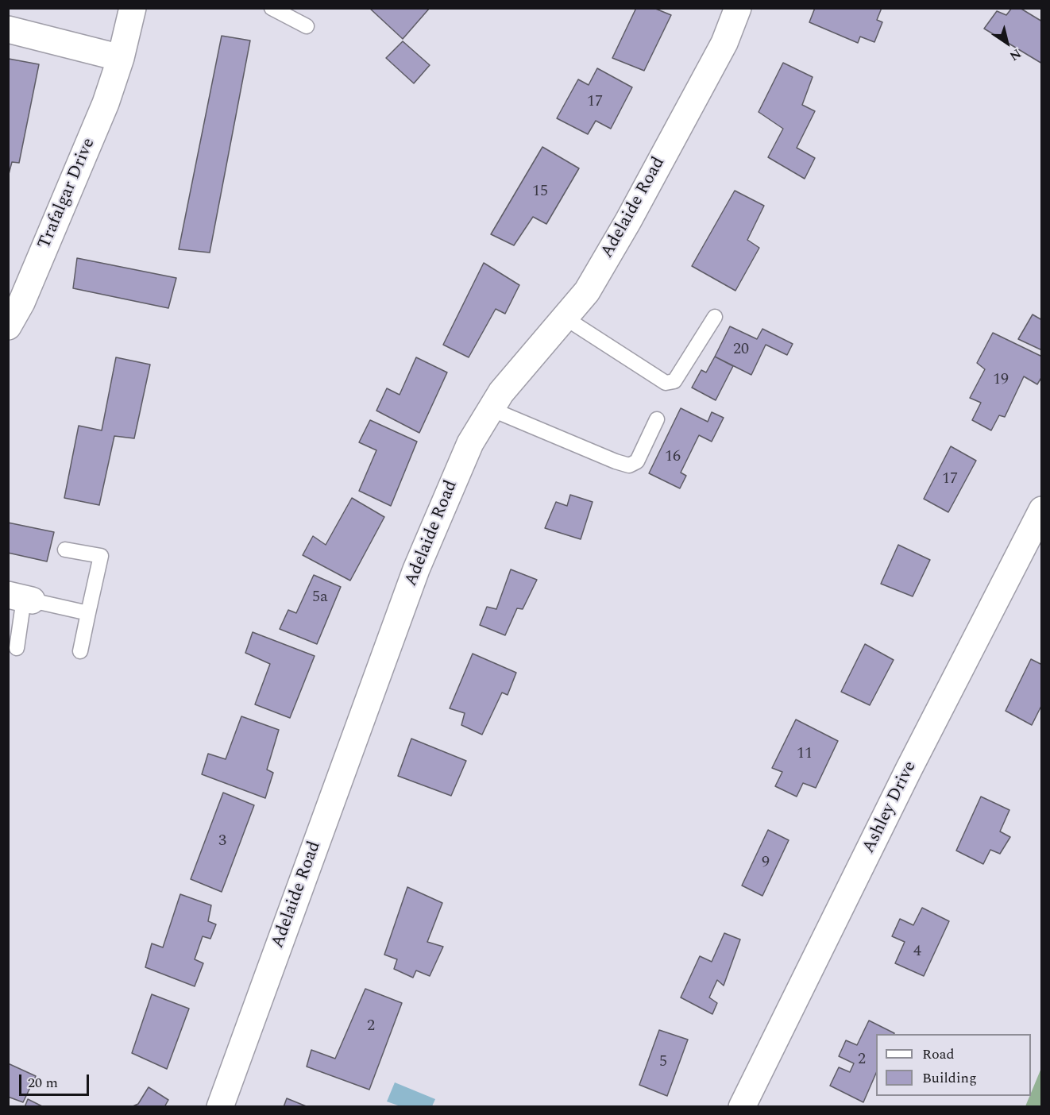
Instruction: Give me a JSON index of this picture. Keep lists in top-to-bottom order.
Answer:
{
  "streets": {
    "street": ["Trafalgar Drive", "Adelaide Road", "Ashley Drive"]
  },
  "house_numbers": [
    "17",
    "15",
    "20",
    "19",
    "16",
    "17",
    "5a",
    "11",
    "3",
    "9",
    "4",
    "2",
    "2",
    "5"
  ],
  "legend": ["Road", "Building"],
  "scale_bar": "20 m",
  "north": "bottom right"
}
